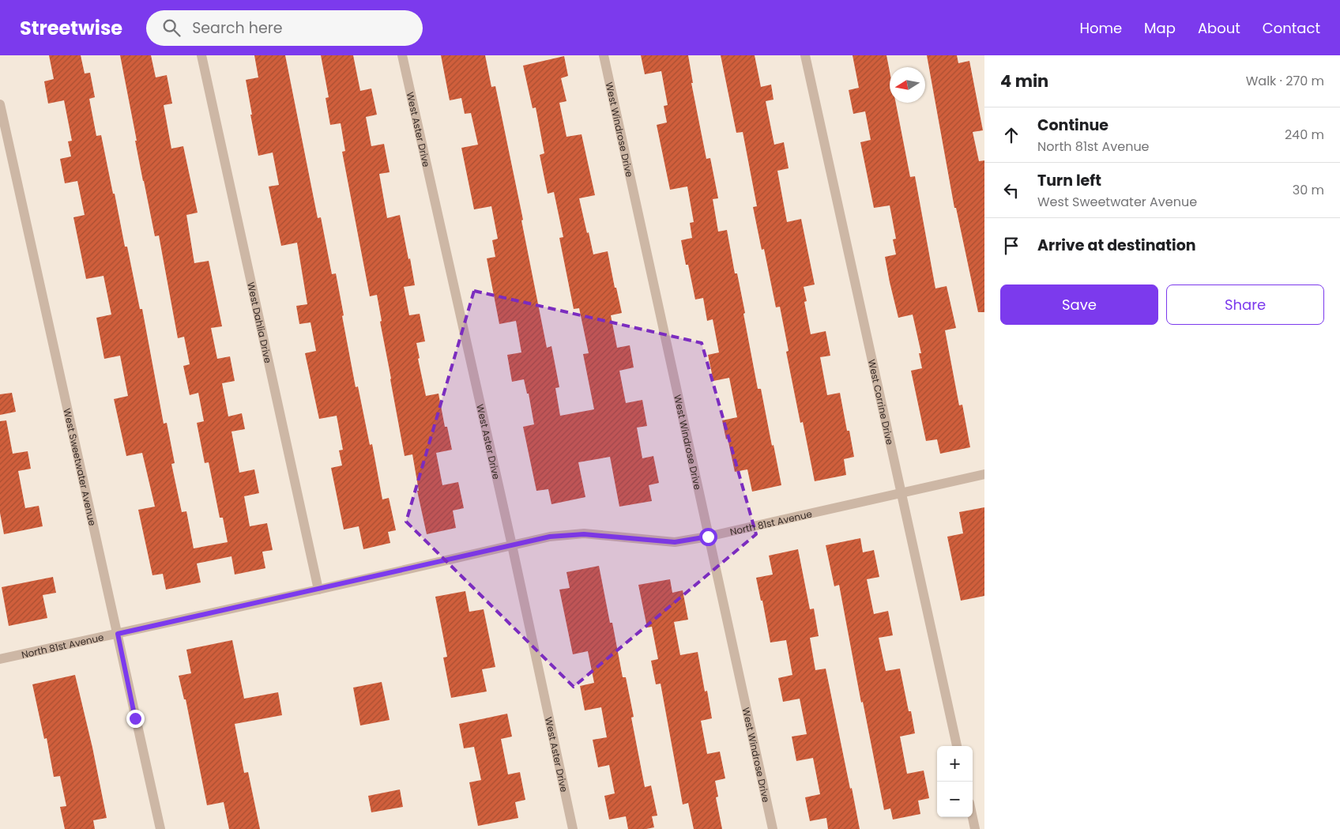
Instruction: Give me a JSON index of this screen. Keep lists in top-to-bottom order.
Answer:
{
  "streets": {
    "street": [
      "West Aster Drive",
      "West Windrose Drive",
      "West Dahlia Drive",
      "West Corrine Drive",
      "West Sweetwater Avenue",
      "North 81st Avenue"
    ]
  },
  "crossings": [
    ["West Aster Drive", "North 81st Avenue"],
    ["West Windrose Drive", "North 81st Avenue"],
    ["West Dahlia Drive", "North 81st Avenue"],
    ["West Corrine Drive", "North 81st Avenue"],
    ["West Sweetwater Avenue", "North 81st Avenue"]
  ],
  "north": "left",
  "page": {
    "header": "Streetwise",
    "search": "Search here",
    "nav": [
      "Home",
      "Map",
      "About",
      "Contact"
    ],
    "heading": ["4 min", "Walk · 270 m"],
    "list": [
      ["Continue", "North 81st Avenue", "240 m"],
      ["Turn left", "West Sweetwater Avenue", "30 m"],
      "Arrive at destination"
    ],
    "buttons": ["Save", "Share"],
    "map_buttons": ["+", "−"]
  }
}
